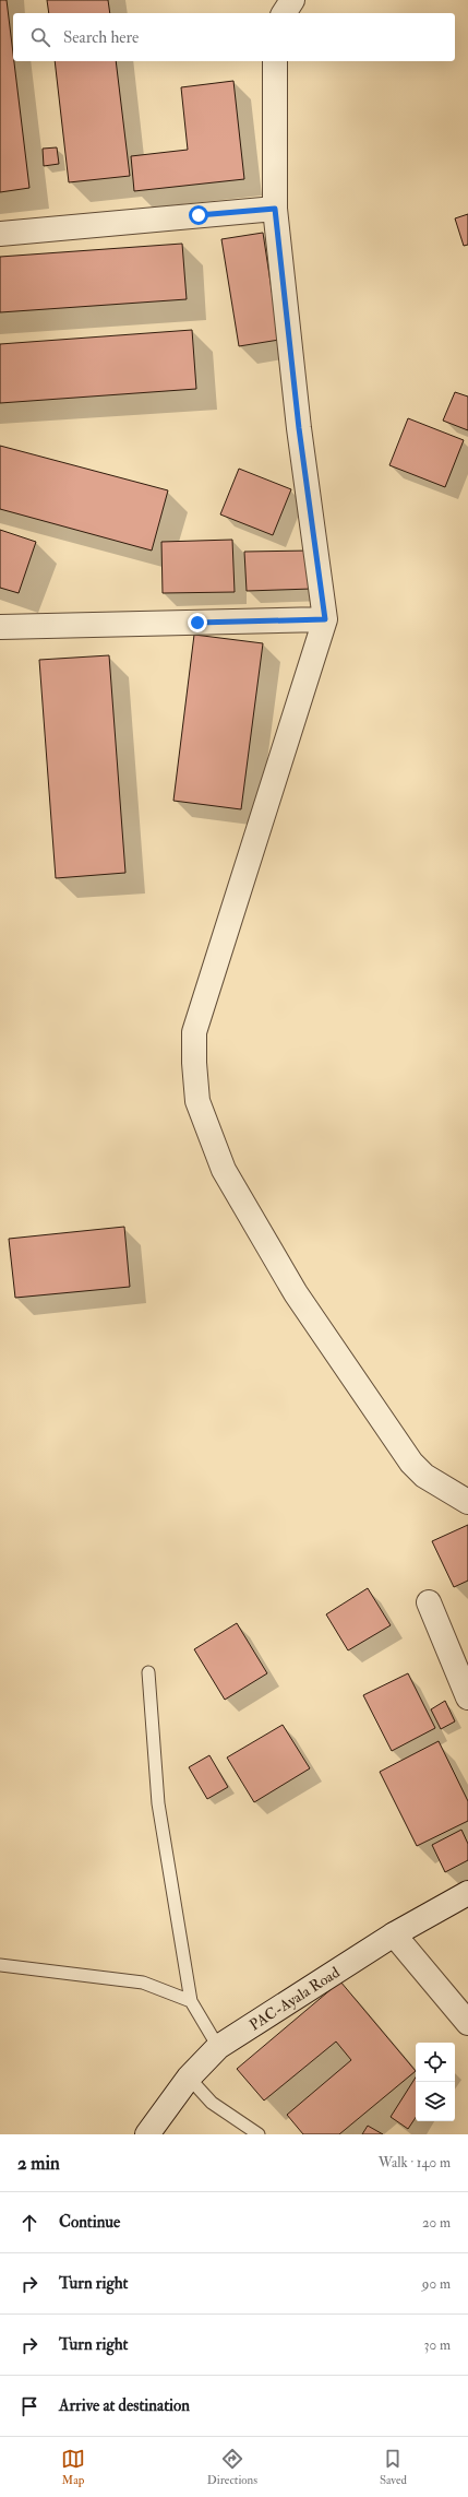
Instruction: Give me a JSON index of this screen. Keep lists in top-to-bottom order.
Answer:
{
  "streets": {
    "street": ["PAC-Ayala Road"]
  },
  "page": {
    "search": "Search here",
    "heading": ["2 min", "Walk · 140 m"],
    "list": [
      ["Continue", "20 m"],
      ["Turn right", "90 m"],
      ["Turn right", "30 m"],
      "Arrive at destination"
    ],
    "nav": ["Map", "Directions", "Saved"]
  }
}
